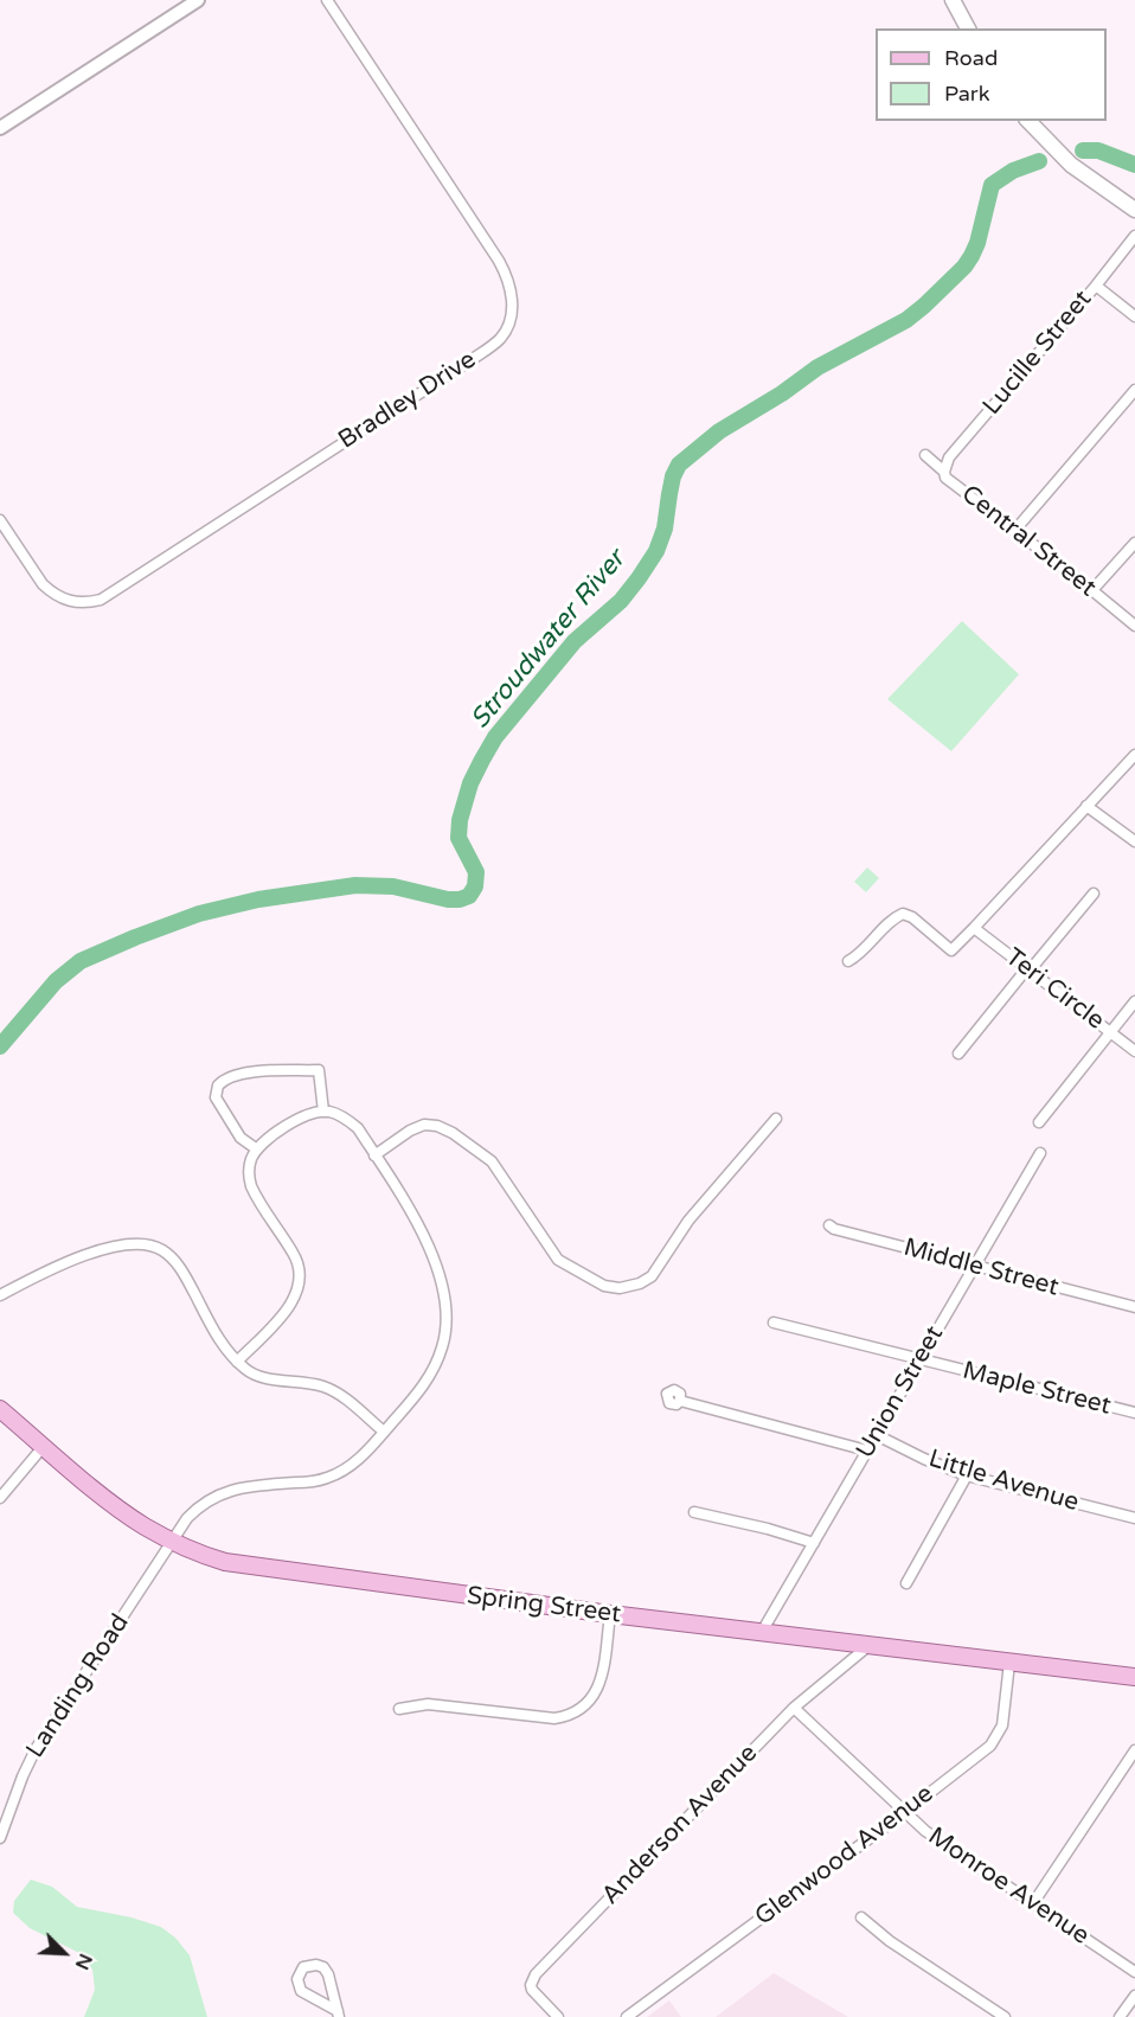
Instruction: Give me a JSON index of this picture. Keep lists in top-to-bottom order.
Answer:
{
  "streets": {
    "main road": ["Spring Street"],
    "street": [
      "Lucille Street",
      "Bradley Drive",
      "Central Street",
      "Teri Circle",
      "Middle Street",
      "Maple Street",
      "Union Street",
      "Little Avenue",
      "Landing Road",
      "Anderson Avenue",
      "Glenwood Avenue",
      "Monroe Avenue"
    ]
  },
  "crossings": [
    ["Lucille Street", "Central Street"],
    ["Middle Street", "Union Street"],
    ["Maple Street", "Union Street"],
    ["Union Street", "Little Avenue"],
    ["Union Street", "Spring Street"],
    ["Spring Street", "Landing Road"],
    ["Spring Street", "Anderson Avenue"],
    ["Spring Street", "Glenwood Avenue"],
    ["Anderson Avenue", "Monroe Avenue"],
    ["Glenwood Avenue", "Monroe Avenue"]
  ],
  "water": ["Stroudwater River"],
  "legend": ["Road", "Park"],
  "north": "bottom right"
}
